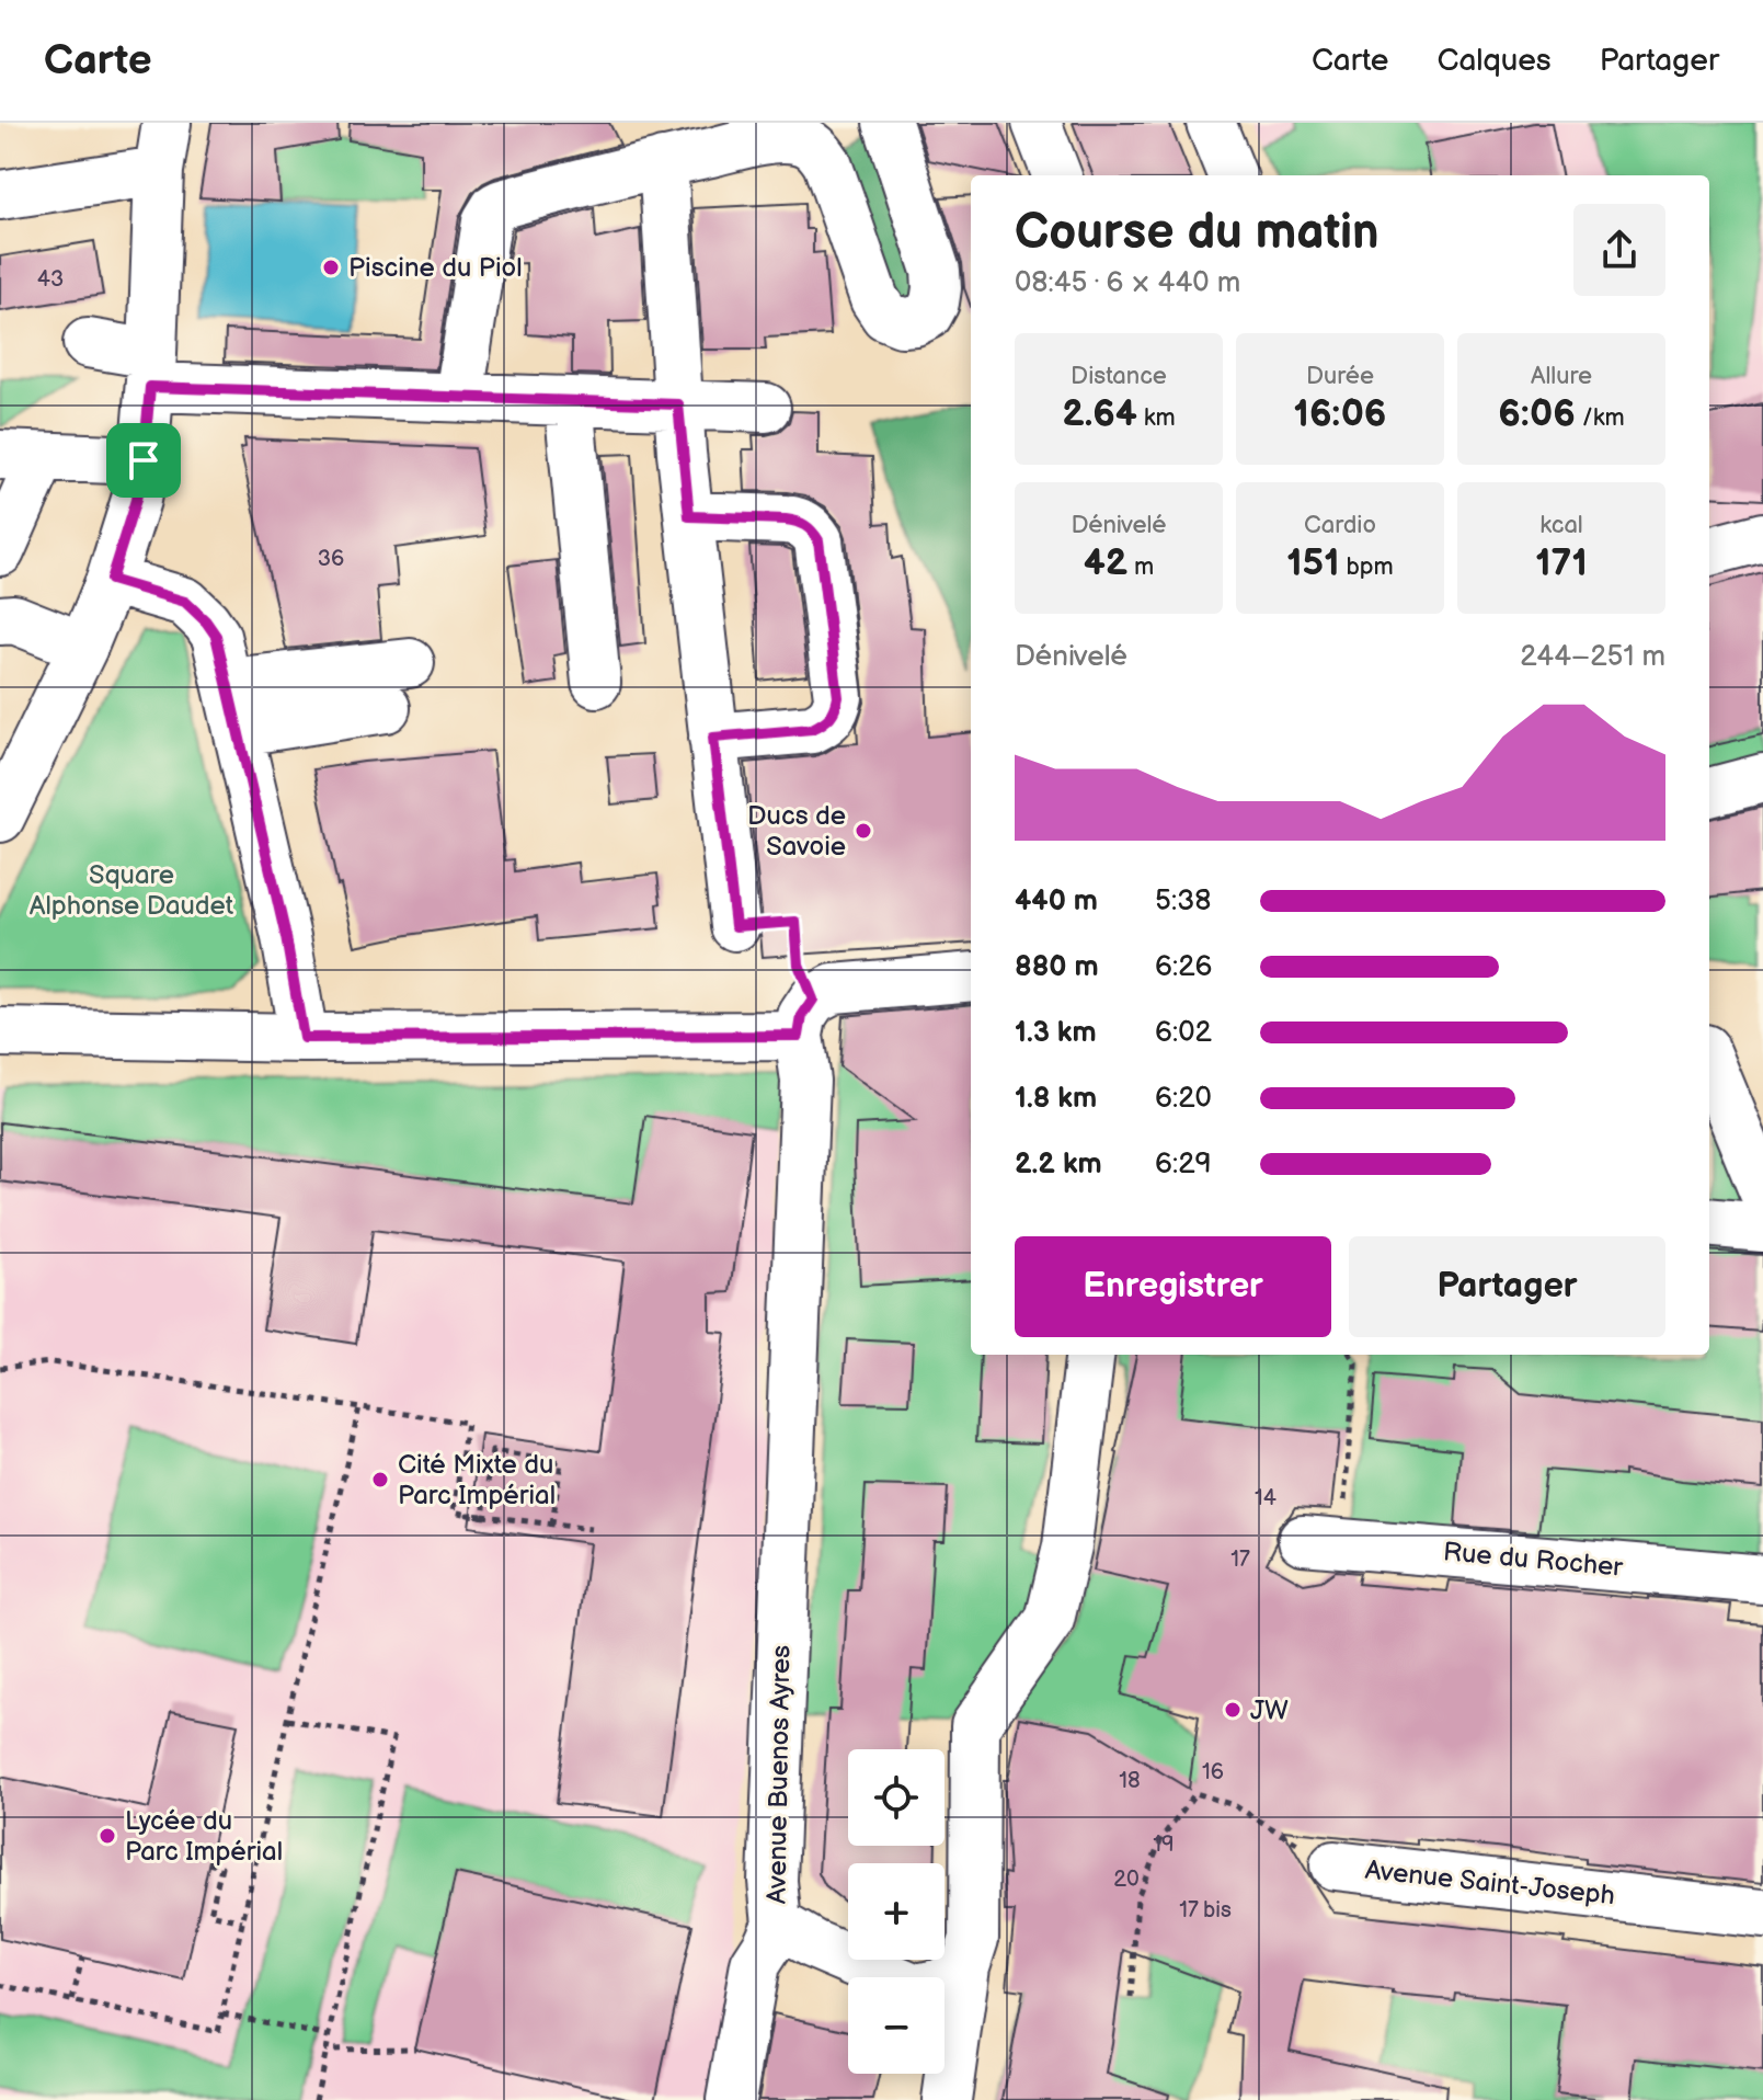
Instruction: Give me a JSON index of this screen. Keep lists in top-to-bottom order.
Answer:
{
  "streets": {
    "street": ["Rue du Rocher", "Avenue Buenos Ayres", "Avenue Saint-Joseph"]
  },
  "parks": ["Square Alphonse Daudet"],
  "places": [
    "Piscine du Piol",
    "Ducs de Savoie",
    "Cité Mixte du Parc Impérial",
    "JW",
    "Lycée du Parc Impérial"
  ],
  "house_numbers": [
    "43",
    "36",
    "14",
    "17",
    "16",
    "18",
    "19",
    "20",
    "17 bis"
  ],
  "page": {
    "header": "Carte",
    "nav": ["Carte", "Calques", "Partager"],
    "heading": ["Course du matin", "08:45 · 6 × 440 m"],
    "stats": [
      ["Distance", "2.64 km"],
      ["Durée", "16:06"],
      ["Allure", "6:06 /km"],
      ["Dénivelé", "42 m"],
      ["Cardio", "151 bpm"],
      ["kcal", "171"]
    ],
    "chart": ["Dénivelé", "244–251 m"],
    "list": [
      {
        "name": "440 m",
        "note": "5:38"
      },
      {
        "name": "880 m",
        "note": "6:26"
      },
      {
        "name": "1.3 km",
        "note": "6:02"
      },
      {
        "name": "1.8 km",
        "note": "6:20"
      },
      {
        "name": "2.2 km",
        "note": "6:29"
      }
    ],
    "buttons": ["Enregistrer", "Partager"],
    "map_buttons": ["+", "−"]
  }
}
